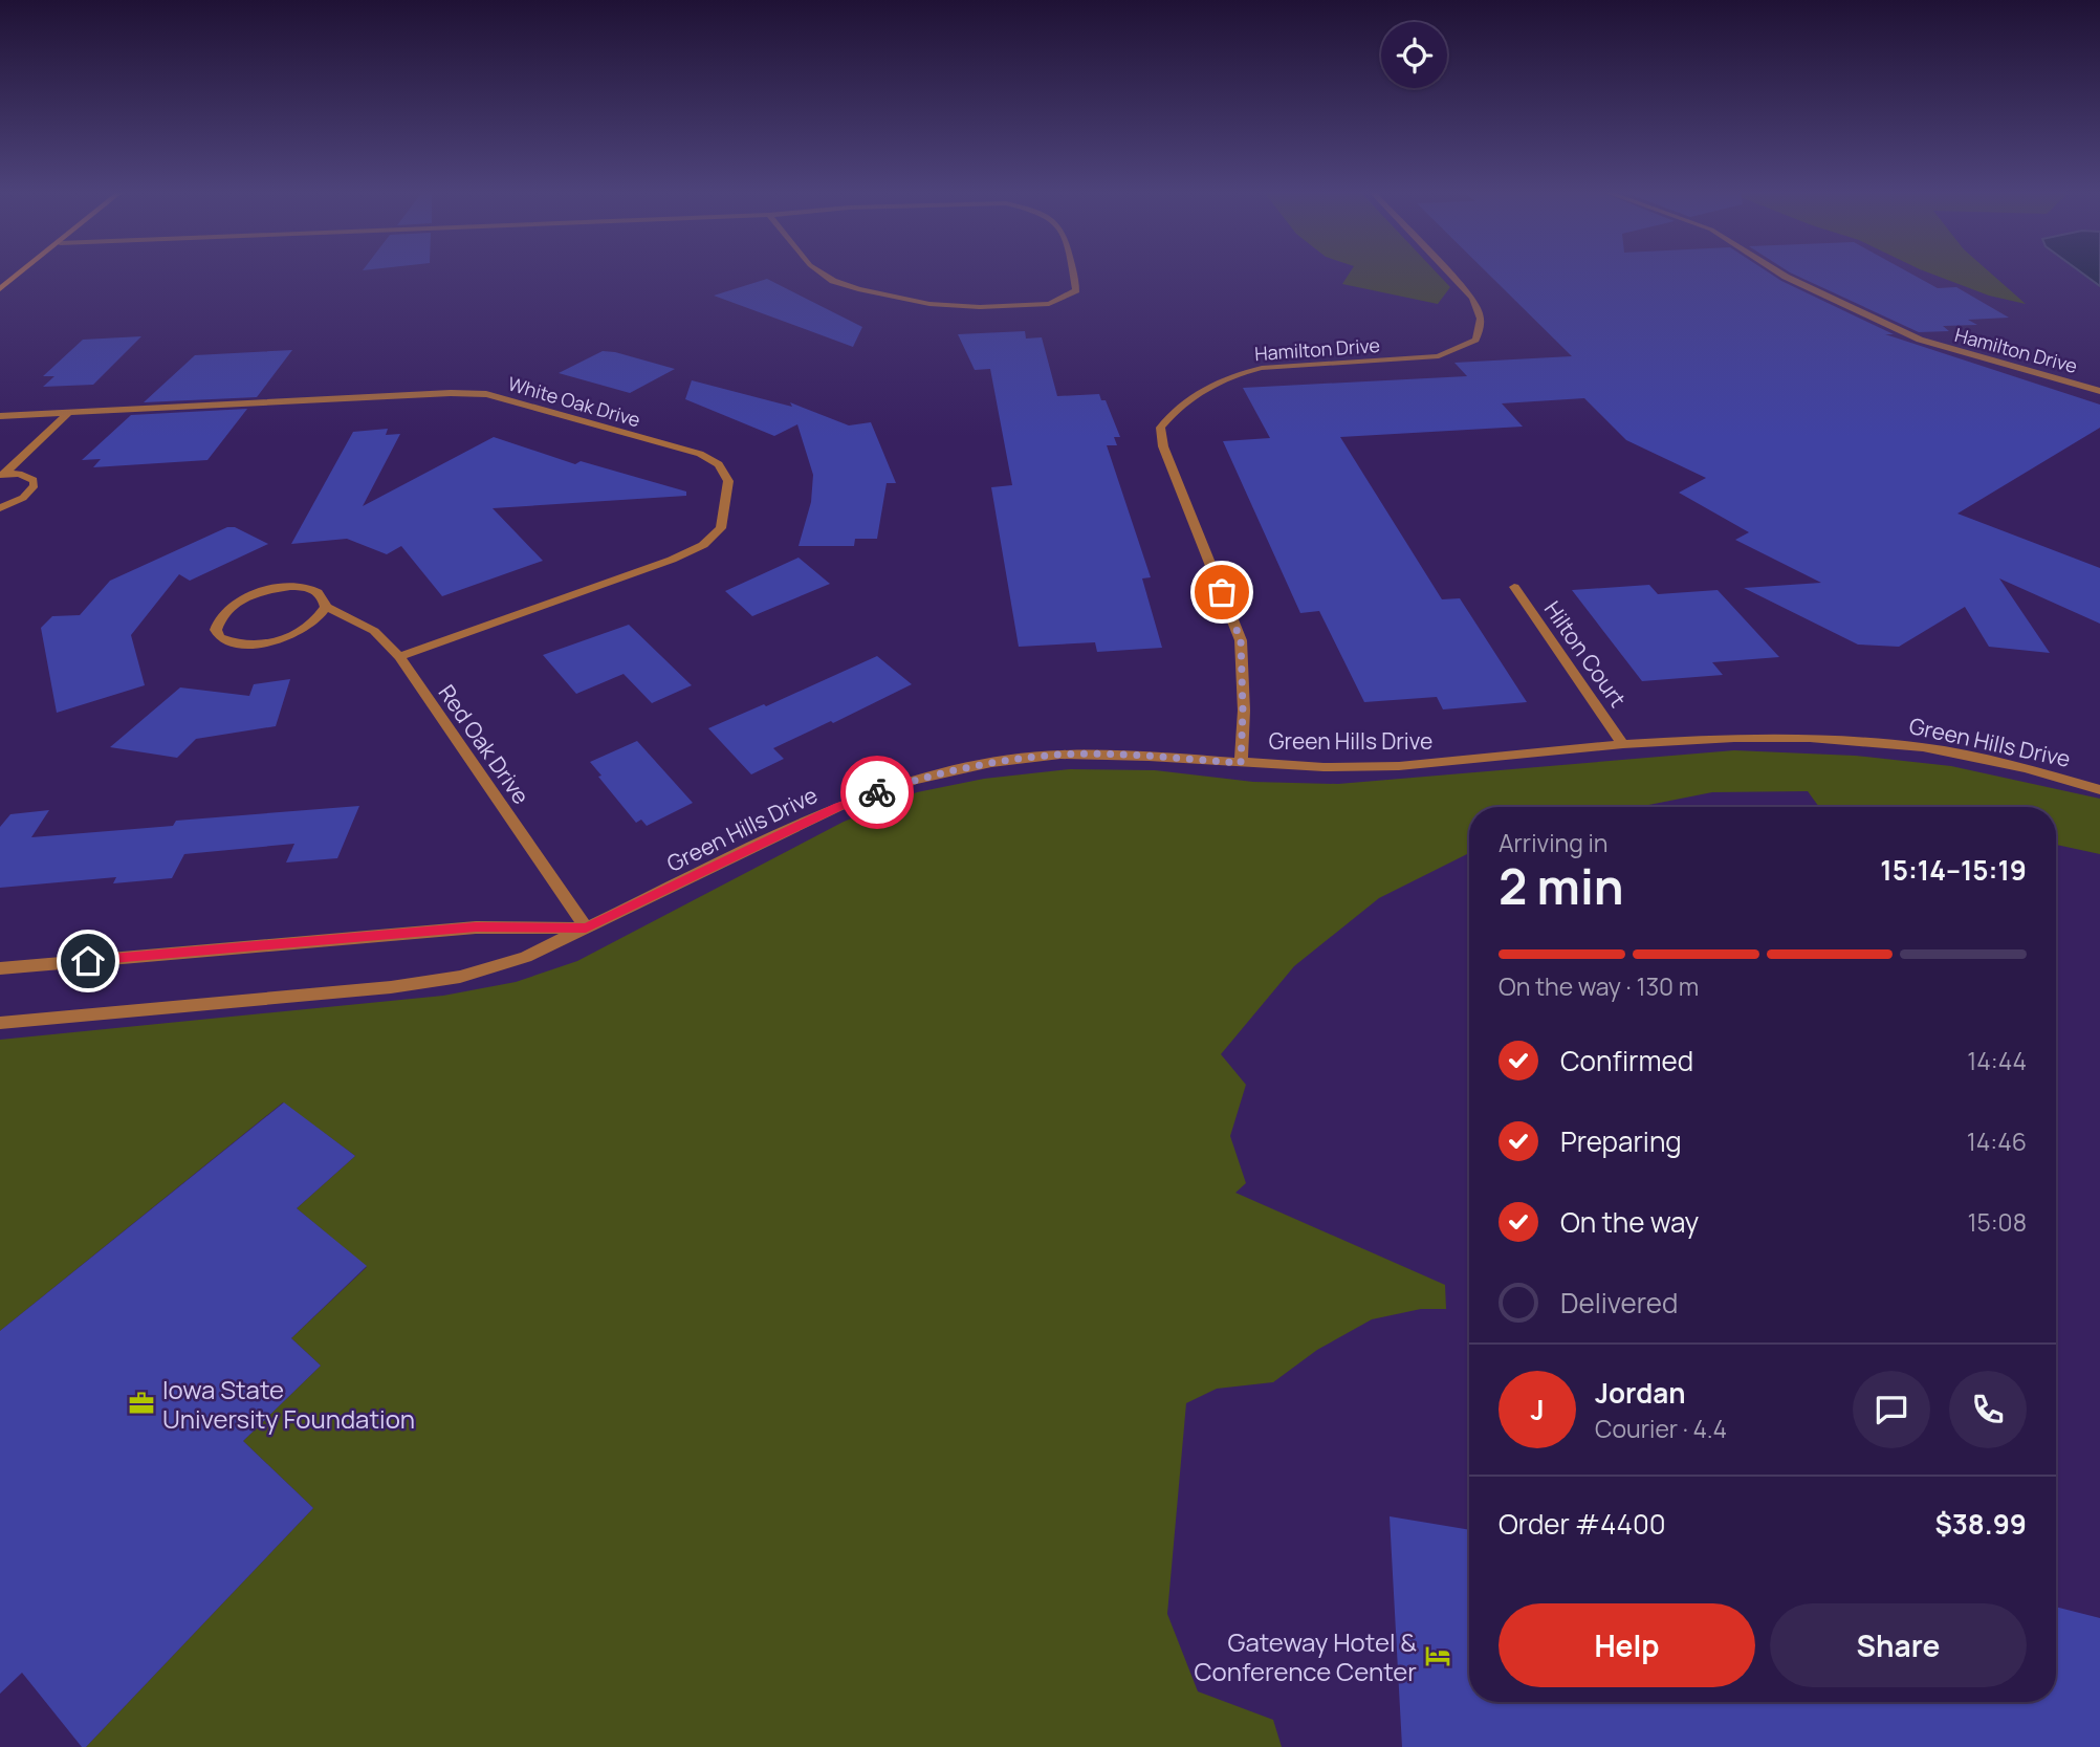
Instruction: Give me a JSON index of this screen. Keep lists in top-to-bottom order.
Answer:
{
  "streets": {
    "street": [
      "Hamilton Drive",
      "White Oak Drive",
      "Hilton Court",
      "Green Hills Drive",
      "Red Oak Drive"
    ]
  },
  "crossings": [
    ["Hamilton Drive", "Green Hills Drive"],
    ["White Oak Drive", "Red Oak Drive"],
    ["Hilton Court", "Green Hills Drive"],
    ["Green Hills Drive", "Red Oak Drive"]
  ],
  "places": {
    "office": ["Iowa State University Foundation"],
    "hotel": ["Gateway Hotel & Conference Center"]
  },
  "page": {
    "heading": ["2 min", "Arriving in", "15:14–15:19"],
    "panel": [
      "Jordan",
      "Courier · 4.4",
      "Order #4400",
      "$38.99"
    ],
    "bar": "On the way · 130 m",
    "list": [
      ["Confirmed", "14:44"],
      ["Preparing", "14:46"],
      ["On the way", "15:08"],
      "Delivered"
    ],
    "round": "J",
    "buttons": ["Help", "Share"]
  }
}
